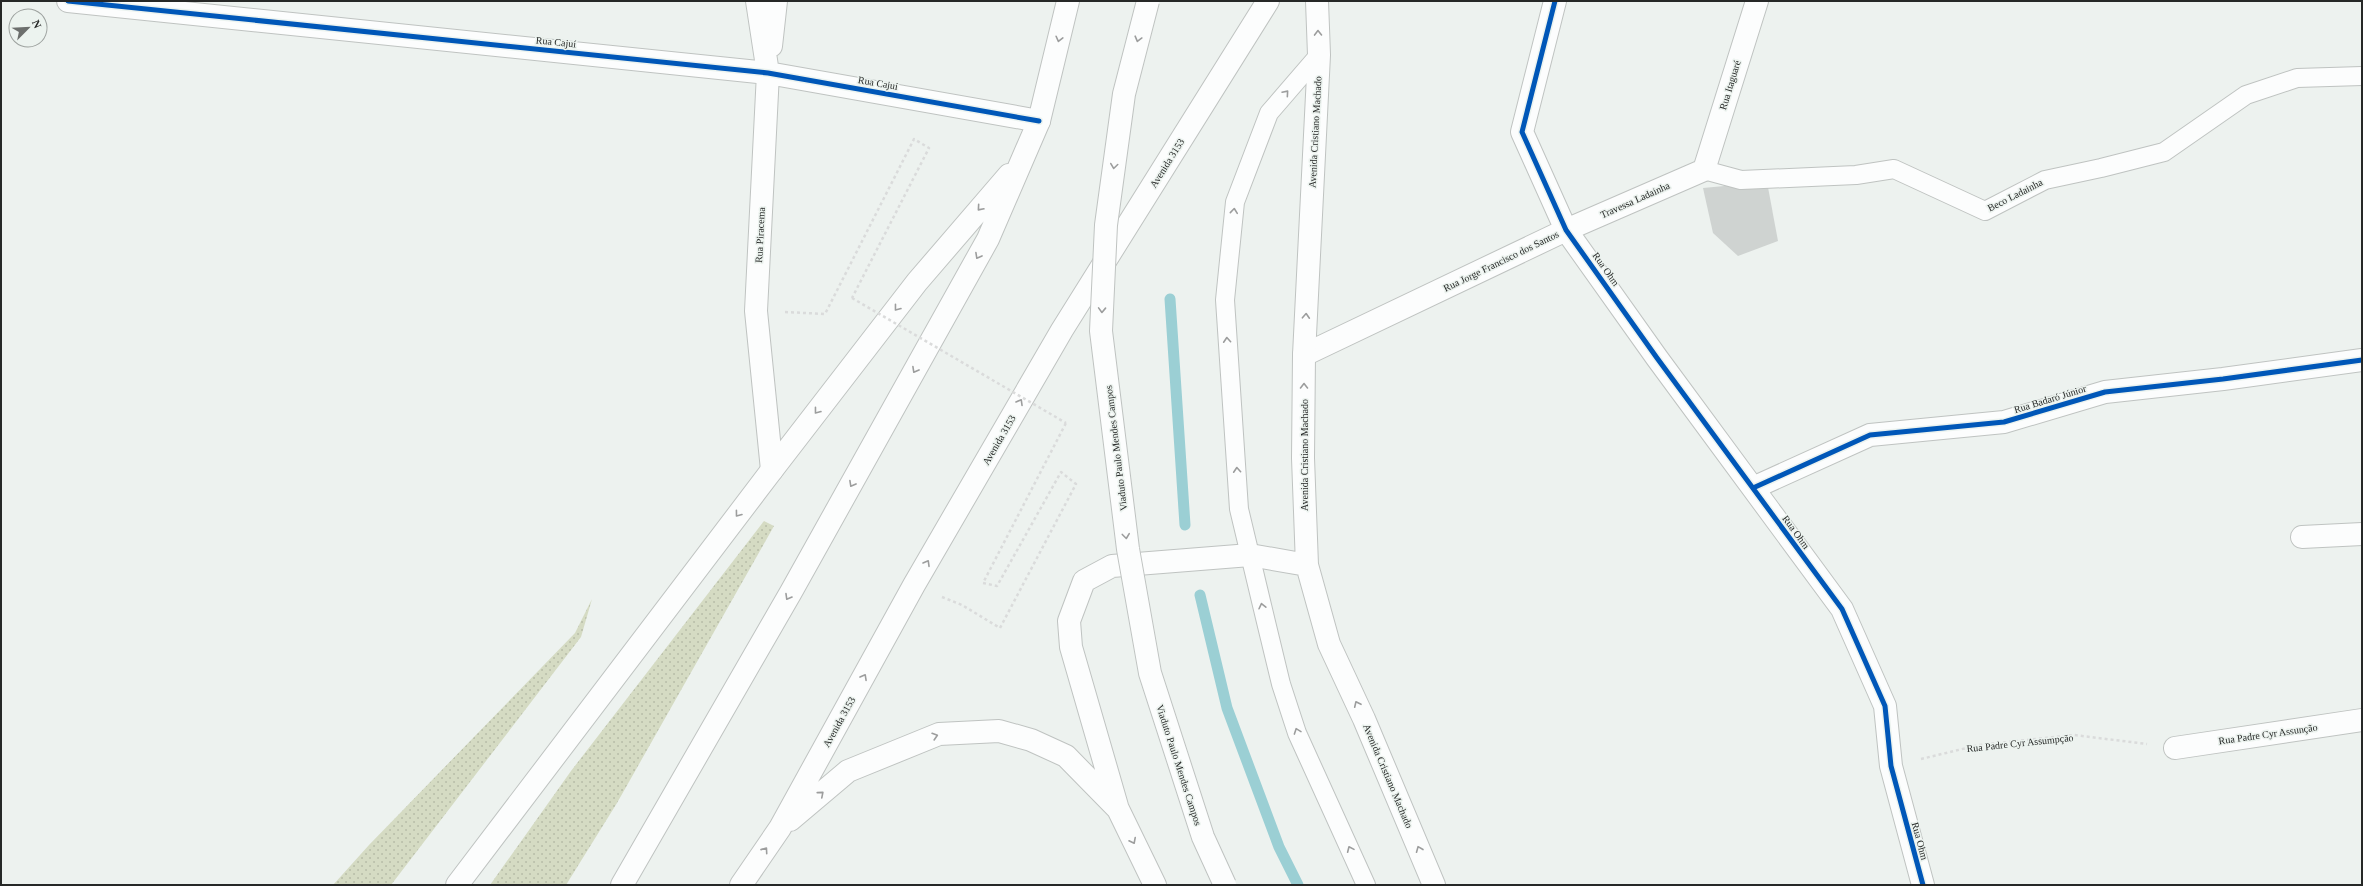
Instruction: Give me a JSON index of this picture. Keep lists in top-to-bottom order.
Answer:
{
  "streets": {
    "main road": [
      "Rua Cajuí",
      "Rua Itaguaré",
      "Avenida Cristiano Machado",
      "Avenida 3153",
      "Travessa Ladainha",
      "Rua Piracema",
      "Rua Jorge Francisco dos Santos",
      "Rua Ohm",
      "Rua Badaró Júnior",
      "Viaduto Paulo Mendes Campos",
      "Rua Padre Cyr Assunção"
    ],
    "lane": ["Beco Ladainha"],
    "path": ["Rua Padre Cyr Assumpção"]
  },
  "crossings": [
    ["Rua Cajuí", "Rua Piracema"],
    ["Rua Itaguaré", "Beco Ladainha"],
    ["Rua Itaguaré", "Travessa Ladainha"],
    ["Avenida Cristiano Machado", "Rua Jorge Francisco dos Santos"],
    ["Beco Ladainha", "Travessa Ladainha"],
    ["Travessa Ladainha", "Rua Jorge Francisco dos Santos"],
    ["Travessa Ladainha", "Rua Ohm"],
    ["Rua Jorge Francisco dos Santos", "Rua Ohm"],
    ["Rua Ohm", "Rua Badaró Júnior"],
    ["Rua Ohm", "Rua Padre Cyr Assumpção"],
    ["Rua Padre Cyr Assunção", "Rua Padre Cyr Assumpção"]
  ],
  "one_way": ["Avenida Cristiano Machado", "Viaduto Paulo Mendes Campos"],
  "north": "top right"
}
